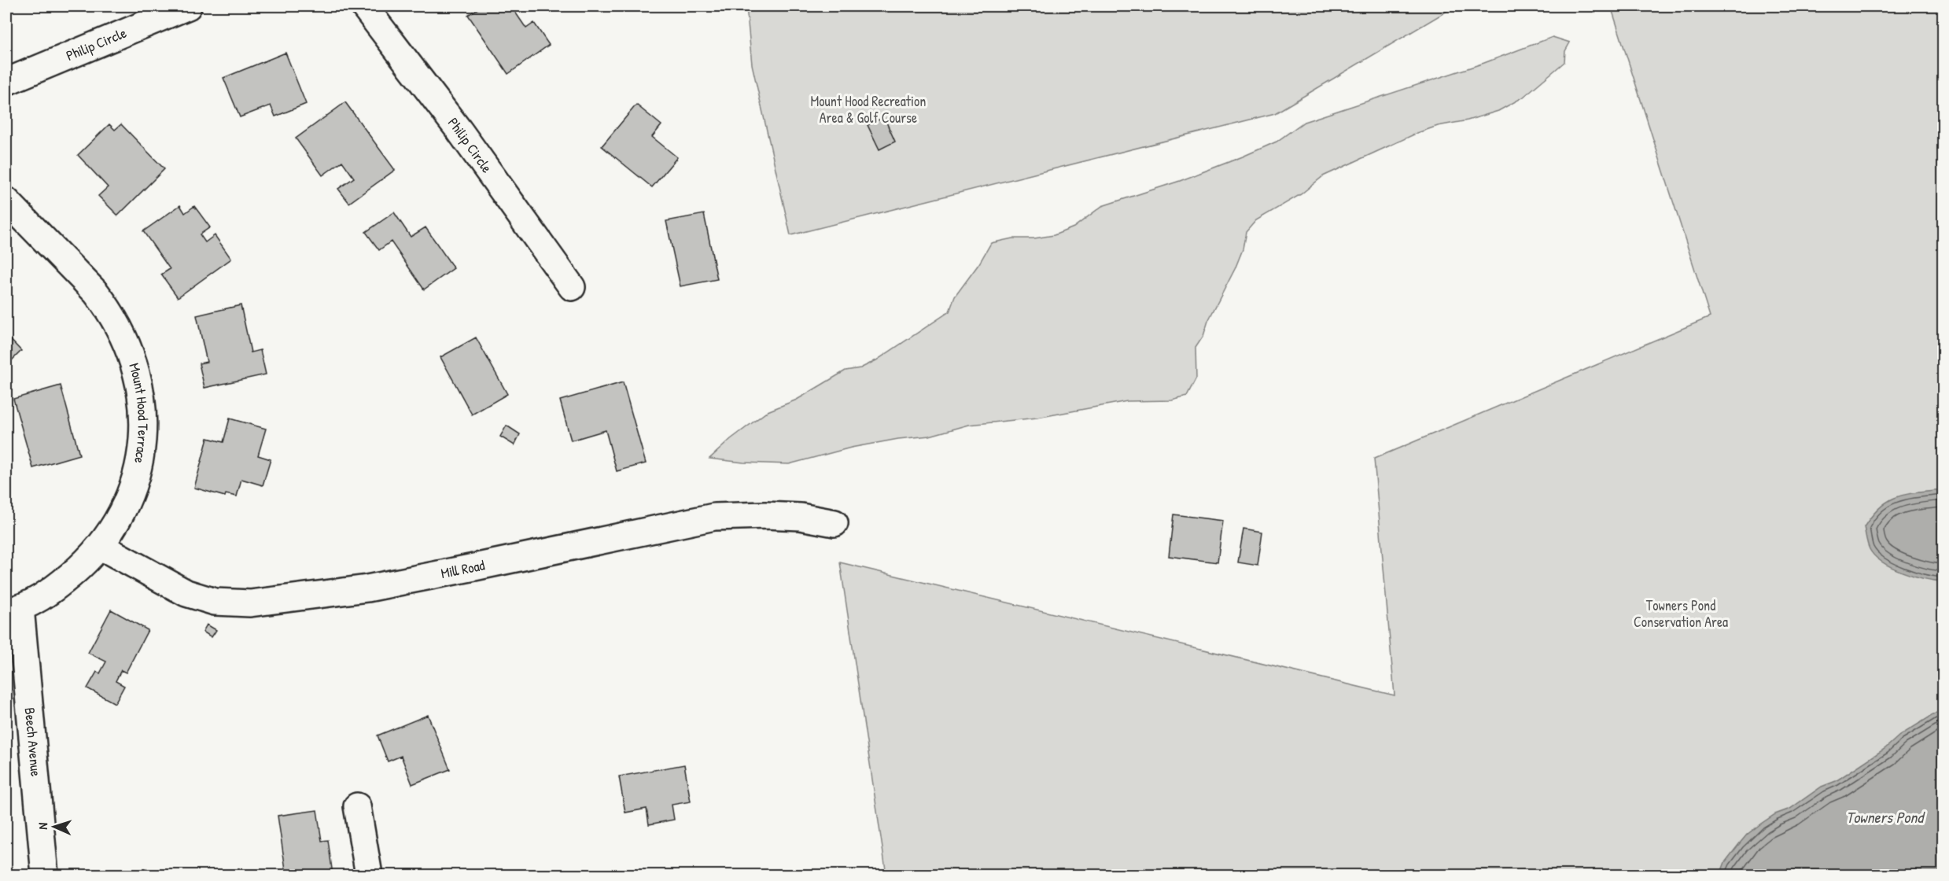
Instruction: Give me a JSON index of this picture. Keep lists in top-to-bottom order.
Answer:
{
  "streets": {
    "street": [
      "Philip Circle",
      "Mount Hood Terrace",
      "Mill Road",
      "Beech Avenue"
    ]
  },
  "crossings": [
    ["Mount Hood Terrace", "Mill Road"],
    ["Mount Hood Terrace", "Beech Avenue"]
  ],
  "water": ["Towners Pond"],
  "parks": ["Mount Hood Recreation Area & Golf Course", "Towners Pond Conservation Area"],
  "north": "left"
}
